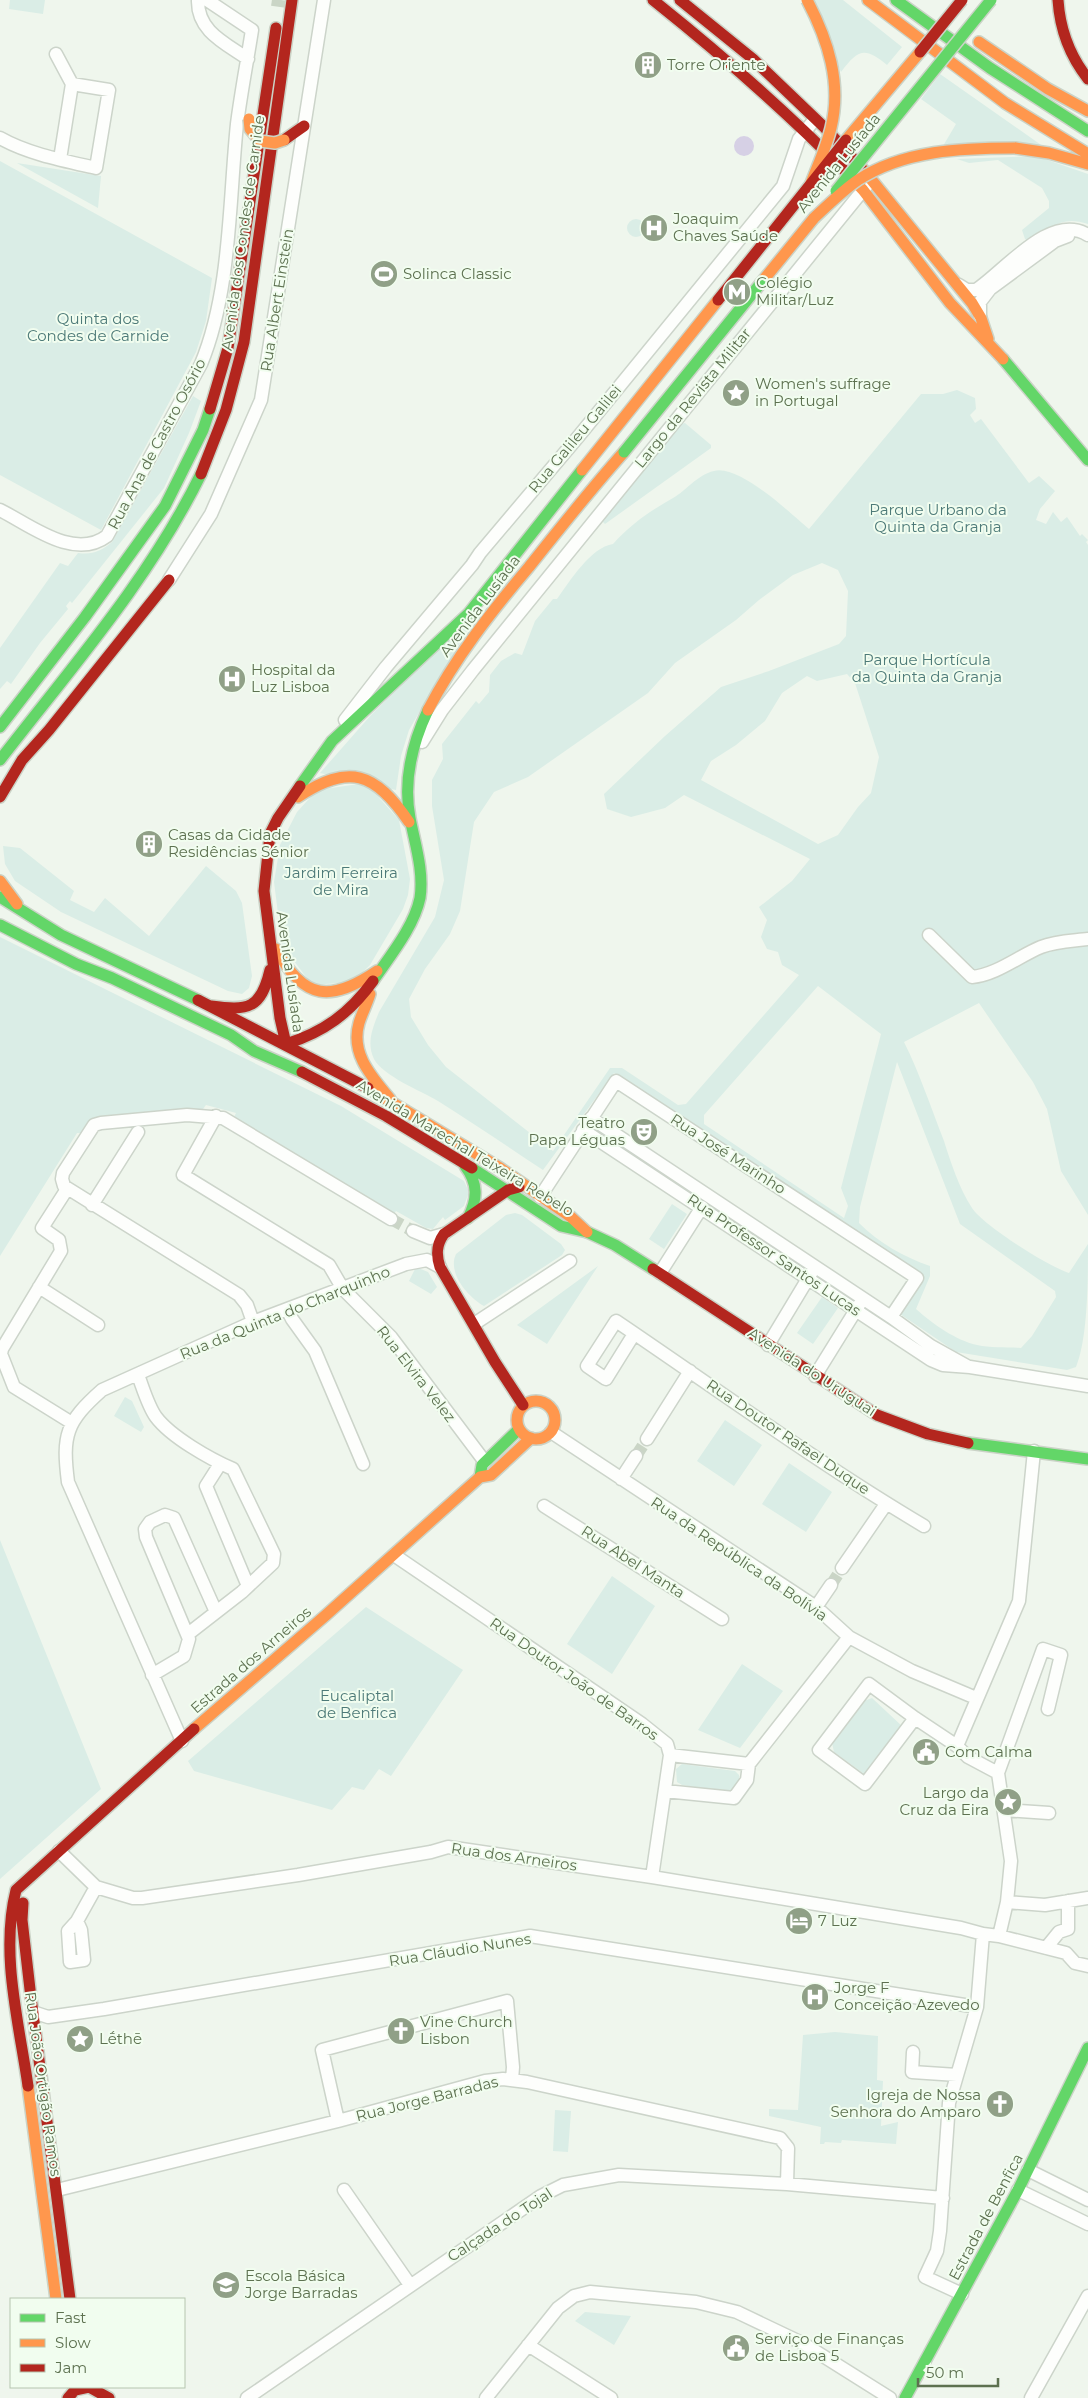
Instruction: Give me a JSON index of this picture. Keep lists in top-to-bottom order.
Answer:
{
  "streets": {
    "main road": [
      "Avenida Lusíada",
      "Avenida dos Condes de Carnide",
      "Avenida Marechal Teixeira Rebelo",
      "Avenida do Uruguai",
      "Estrada dos Arneiros",
      "Rua João Ortigão Ramos",
      "Estrada de Benfica"
    ],
    "street": [
      "Rua Albert Einstein",
      "Largo da Revista Militar",
      "Rua Galileu Galilei",
      "Rua Ana de Castro Osório",
      "Rua José Marinho",
      "Rua Professor Santos Lucas",
      "Rua da Quinta do Charquinho",
      "Rua Elvira Velez",
      "Rua Doutor Rafael Duque",
      "Rua da República da Bolívia",
      "Rua Abel Manta",
      "Rua Doutor João de Barros",
      "Rua dos Arneiros",
      "Rua Cláudio Nunes",
      "Rua Jorge Barradas",
      "Calçada do Tojal"
    ]
  },
  "crossings": [
    ["Avenida Lusíada", "Largo da Revista Militar"],
    ["Avenida Lusíada", "Rua Galileu Galilei"],
    ["Avenida Lusíada", "Avenida Marechal Teixeira Rebelo"],
    ["Avenida Marechal Teixeira Rebelo", "Rua José Marinho"],
    ["Avenida Marechal Teixeira Rebelo", "Avenida do Uruguai"],
    ["Rua José Marinho", "Rua Professor Santos Lucas"],
    ["Rua da Quinta do Charquinho", "Rua Elvira Velez"],
    ["Rua da Quinta do Charquinho", "Estrada dos Arneiros"],
    ["Rua Elvira Velez", "Estrada dos Arneiros"],
    ["Rua da República da Bolívia", "Estrada dos Arneiros"],
    ["Estrada dos Arneiros", "Rua Doutor João de Barros"],
    ["Estrada dos Arneiros", "Rua dos Arneiros"],
    ["Estrada dos Arneiros", "Rua João Ortigão Ramos"],
    ["Rua Doutor João de Barros", "Rua dos Arneiros"],
    ["Rua Cláudio Nunes", "Rua João Ortigão Ramos"],
    ["Rua João Ortigão Ramos", "Rua Jorge Barradas"],
    ["Rua Jorge Barradas", "Calçada do Tojal"]
  ],
  "parks": [
    "Quinta dos Condes de Carnide",
    "Parque Urbano da Quinta da Granja",
    "Parque Hortícula da Quinta da Granja",
    "Jardim Ferreira de Mira",
    "Eucaliptal de Benfica"
  ],
  "places": {
    "building": ["Torre Oriente", "Casas da Cidade Residências Sénior"],
    "hospital": ["Joaquim Chaves Saúde", "Hospital da Luz Lisboa", "Jorge F Conceição Azevedo"],
    "sports": ["Solinca Classic"],
    "metro station": ["Colégio Militar/Luz"],
    "place": ["Women's suffrage in Portugal", "Largo da Cruz da Eira", "Lḗthē"],
    "theatre": ["Teatro Papa Léguas"],
    "public building": ["Com Calma", "Serviço de Finanças de Lisboa 5"],
    "hotel": ["7 Luz"],
    "church": ["Vine Church Lisbon", "Igreja de Nossa Senhora do Amparo"],
    "school or university": ["Escola Básica Jorge Barradas"]
  },
  "legend": ["Fast", "Slow", "Jam"],
  "scale_bar": "50 m"
}
